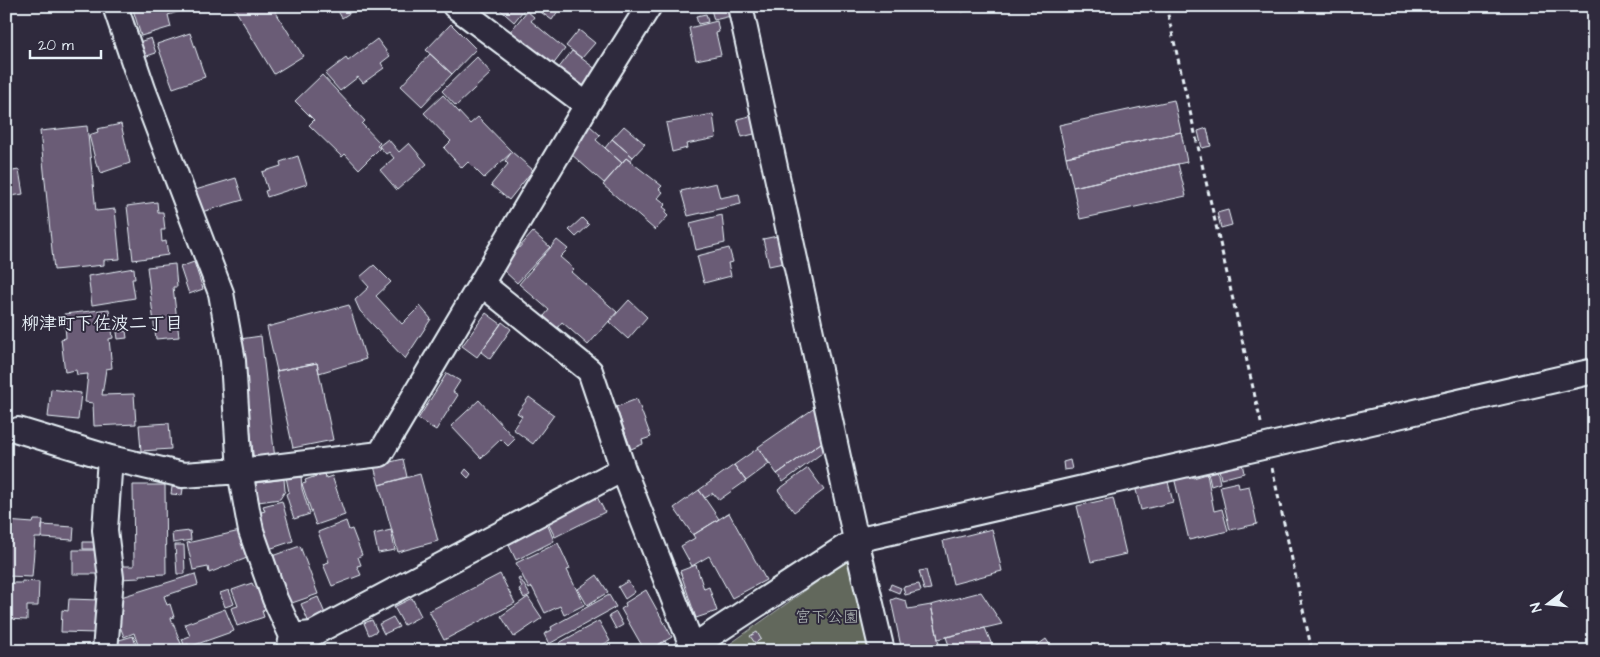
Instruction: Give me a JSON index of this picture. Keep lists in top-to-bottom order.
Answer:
{
  "districts": ["柳津町下佐波二丁目"],
  "parks": ["宮下公園"],
  "scale_bar": "20 m",
  "north": "left"
}
